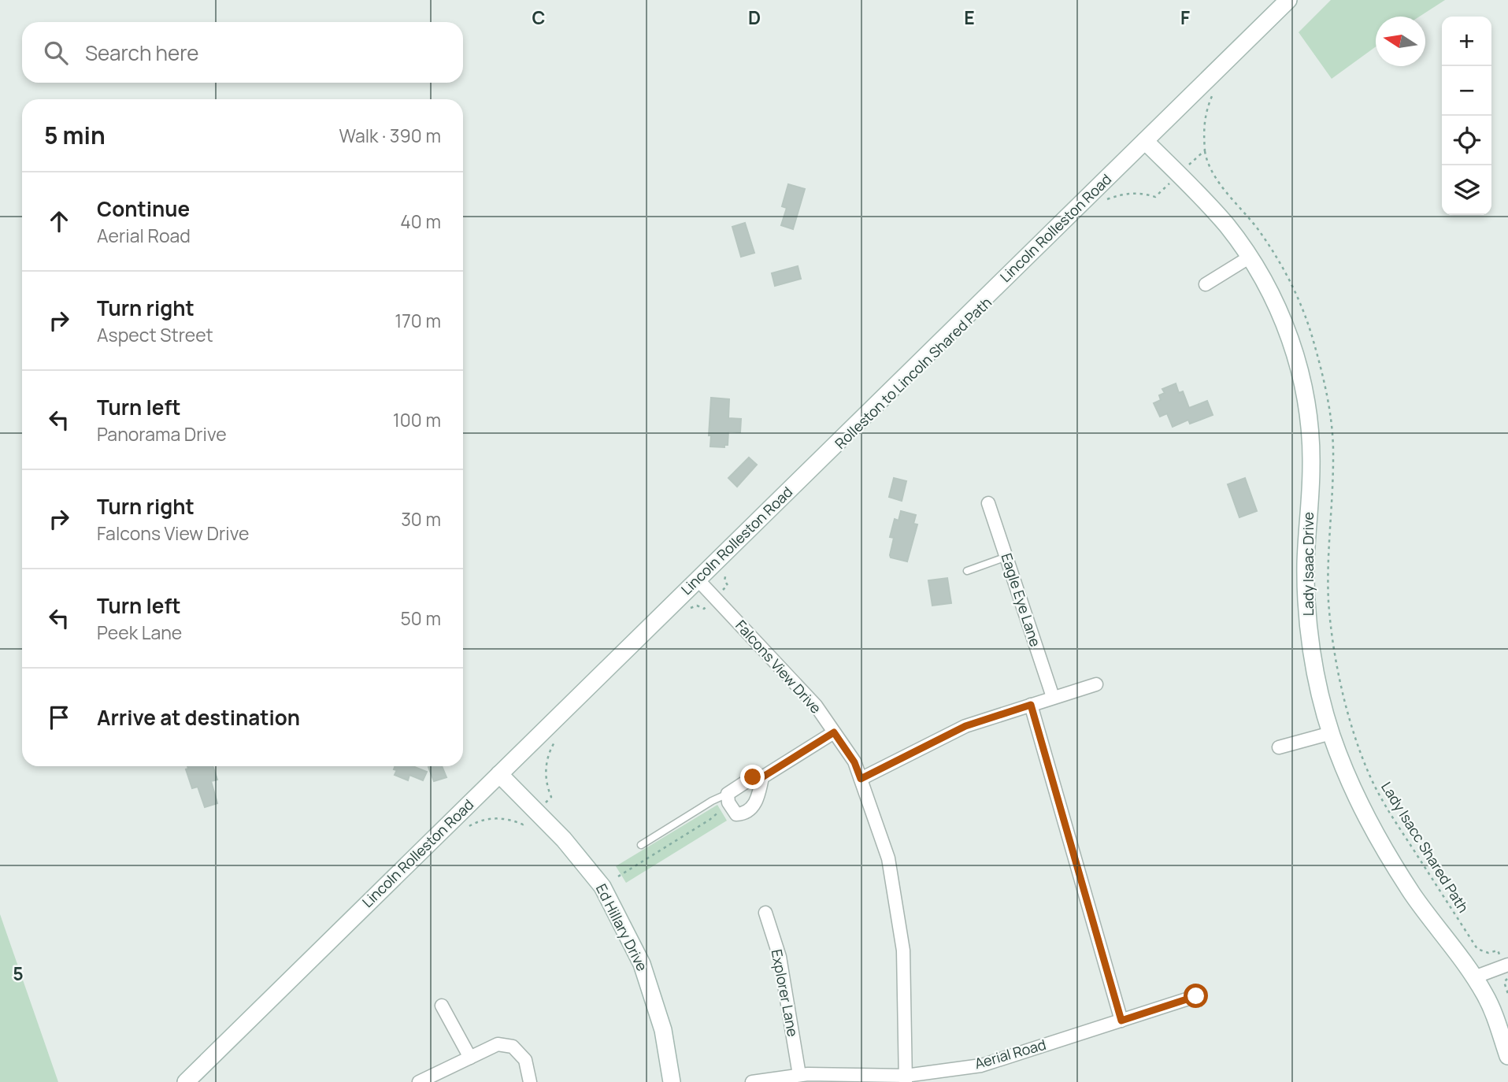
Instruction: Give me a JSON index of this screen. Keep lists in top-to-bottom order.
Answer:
{
  "streets": {
    "main road": ["Lincoln Rolleston Road", "Lady Isaac Drive", "Ed Hillary Drive"],
    "street": [
      "Eagle Eye Lane",
      "Falcons View Drive",
      "Explorer Lane",
      "Aerial Road"
    ],
    "path": ["Lady Isacc Shared Path"]
  },
  "crossings": [
    ["Lincoln Rolleston Road", "Lady Isaac Drive"],
    ["Lincoln Rolleston Road", "Falcons View Drive"],
    ["Lincoln Rolleston Road", "Ed Hillary Drive"],
    ["Falcons View Drive", "Aerial Road"],
    ["Explorer Lane", "Aerial Road"]
  ],
  "north": "left",
  "page": {
    "map_buttons": ["+", "−"],
    "search": "Search here",
    "heading": ["5 min", "Walk · 390 m"],
    "list": [
      ["Continue", "Aerial Road", "40 m"],
      ["Turn right", "Aspect Street", "170 m"],
      ["Turn left", "Panorama Drive", "100 m"],
      ["Turn right", "Falcons View Drive", "30 m"],
      ["Turn left", "Peek Lane", "50 m"],
      "Arrive at destination"
    ]
  },
  "grid": {
    "columns": [
      "C",
      "D",
      "E",
      "F"
    ],
    "rows": ["5"]
  }
}
